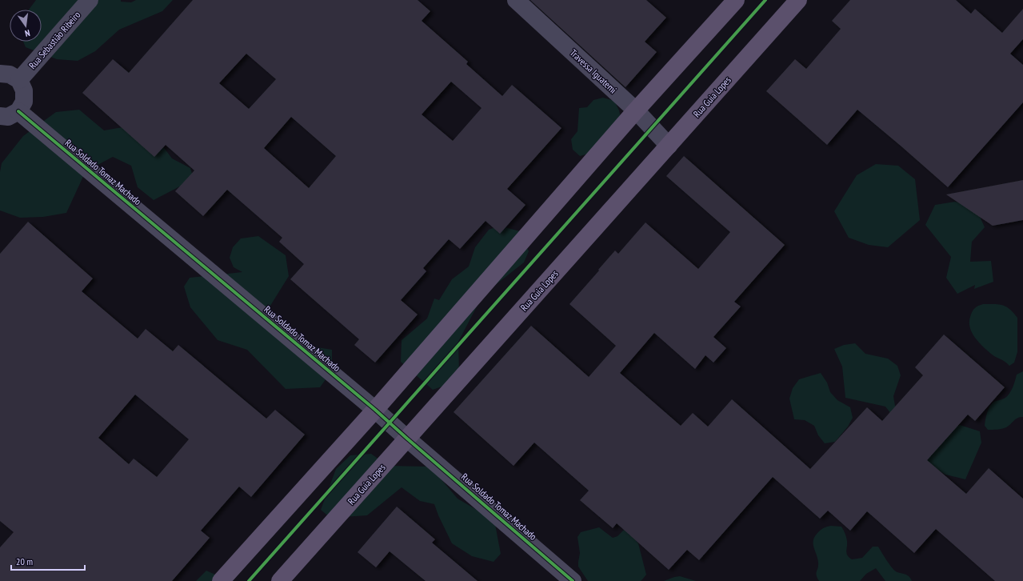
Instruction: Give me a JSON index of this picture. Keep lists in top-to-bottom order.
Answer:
{
  "streets": {
    "main road": ["Rua Guia Lopes"],
    "street": ["Rua Sebastião Ribeiro", "Travessa Iguatemi", "Rua Soldado Tomaz Machado"]
  },
  "crossings": [
    ["Travessa Iguatemi", "Rua Guia Lopes"],
    ["Rua Guia Lopes", "Rua Soldado Tomaz Machado"]
  ],
  "scale_bar": "20 m",
  "north": "bottom"
}
